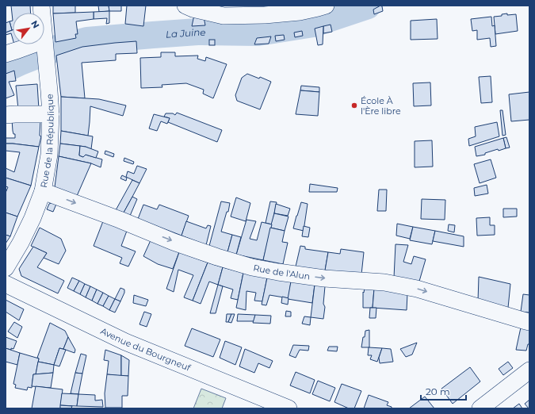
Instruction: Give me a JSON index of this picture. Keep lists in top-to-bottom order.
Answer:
{
  "streets": {
    "street": ["Rue de la République", "Rue de l'Alun", "Avenue du Bourgneuf"]
  },
  "crossings": [
    ["Rue de la République", "Rue de l'Alun"]
  ],
  "one_way": ["Rue de l'Alun"],
  "water": ["La Juine"],
  "places": ["École À l'Ère libre"],
  "scale_bar": "20 m",
  "north": "top right"
}
